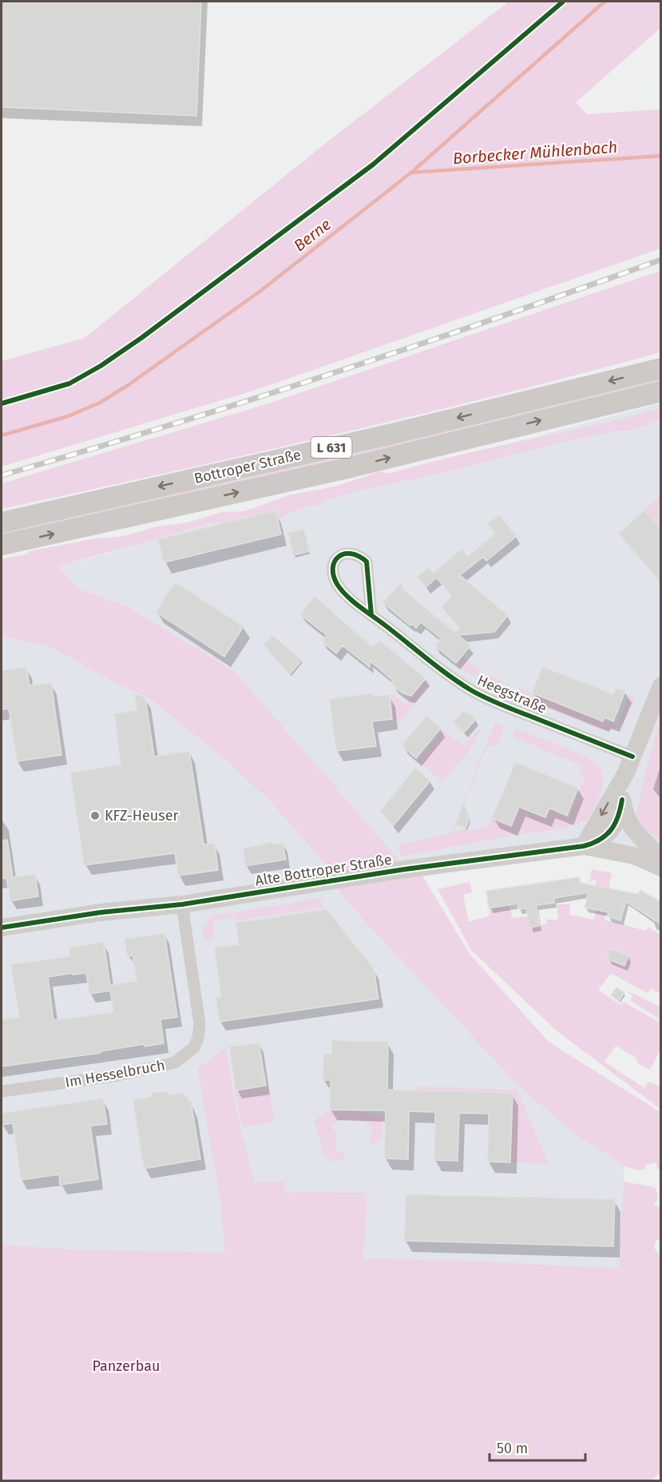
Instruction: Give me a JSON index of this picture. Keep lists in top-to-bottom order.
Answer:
{
  "streets": {
    "main road": ["L 631", "Bottroper Straße"],
    "street": ["Heegstraße", "Alte Bottroper Straße", "Im Hesselbruch"]
  },
  "crossings": [
    ["Alte Bottroper Straße", "Im Hesselbruch"]
  ],
  "water": ["Borbecker Mühlenbach", "Berne"],
  "parks": ["Panzerbau"],
  "places": ["KFZ-Heuser"],
  "scale_bar": "50 m"
}
